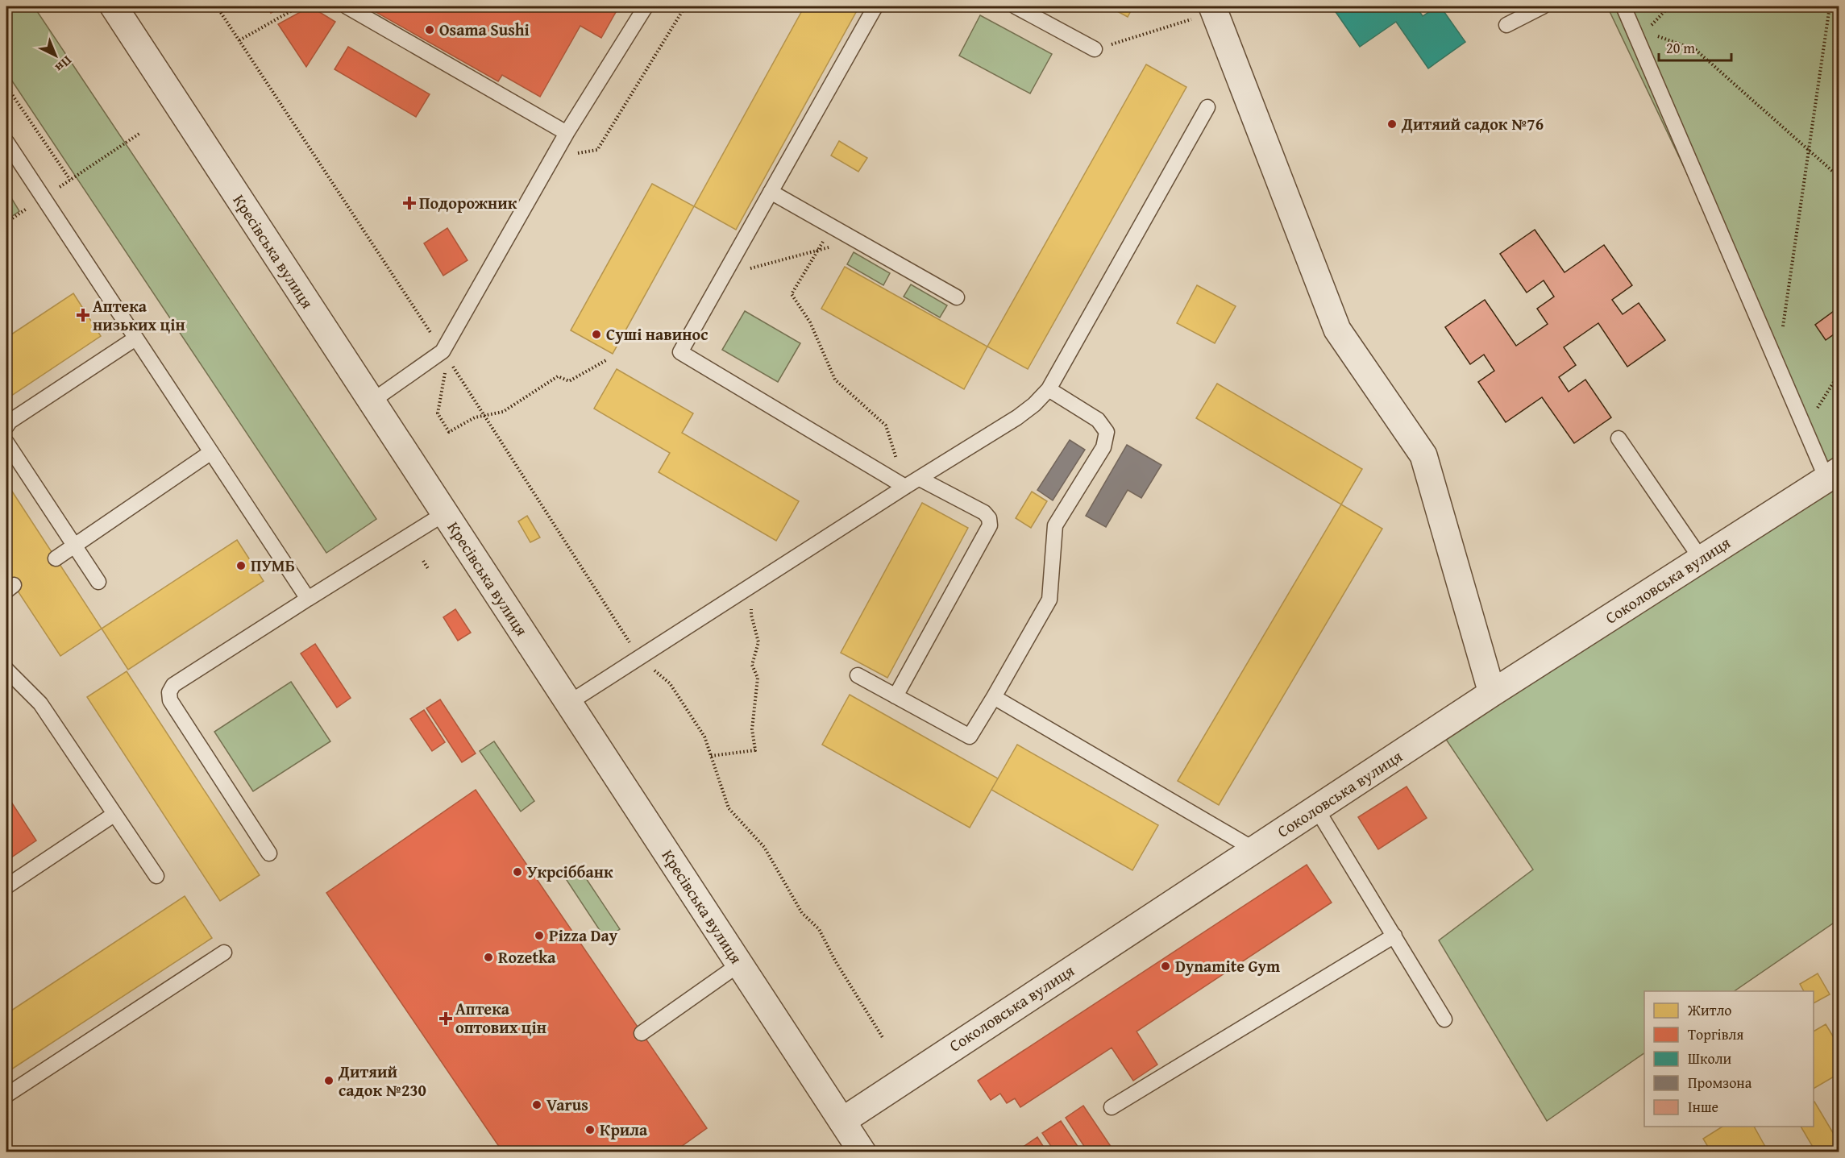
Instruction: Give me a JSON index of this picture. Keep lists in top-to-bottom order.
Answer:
{
  "streets": {
    "street": ["Кресівська вулиця", "Соколовська вулиця"]
  },
  "crossings": [
    ["Кресівська вулиця", "Соколовська вулиця"]
  ],
  "places": {
    "other": [
      "Osama Sushi",
      "Дитяий садок №76",
      "Суші навинос",
      "ПУМБ",
      "Укрсіббанк",
      "Pizza Day",
      "Rozetka",
      "Dynamite Gym",
      "Дитяий садок №230",
      "Varus",
      "Крила"
    ],
    "health": ["Подорожник", "Аптека низьких цін", "Аптека оптових цін"]
  },
  "legend": [
    "Житло",
    "Торгівля",
    "Школи",
    "Промзона",
    "Інше"
  ],
  "scale_bar": "20 m",
  "north": "bottom right"
}
